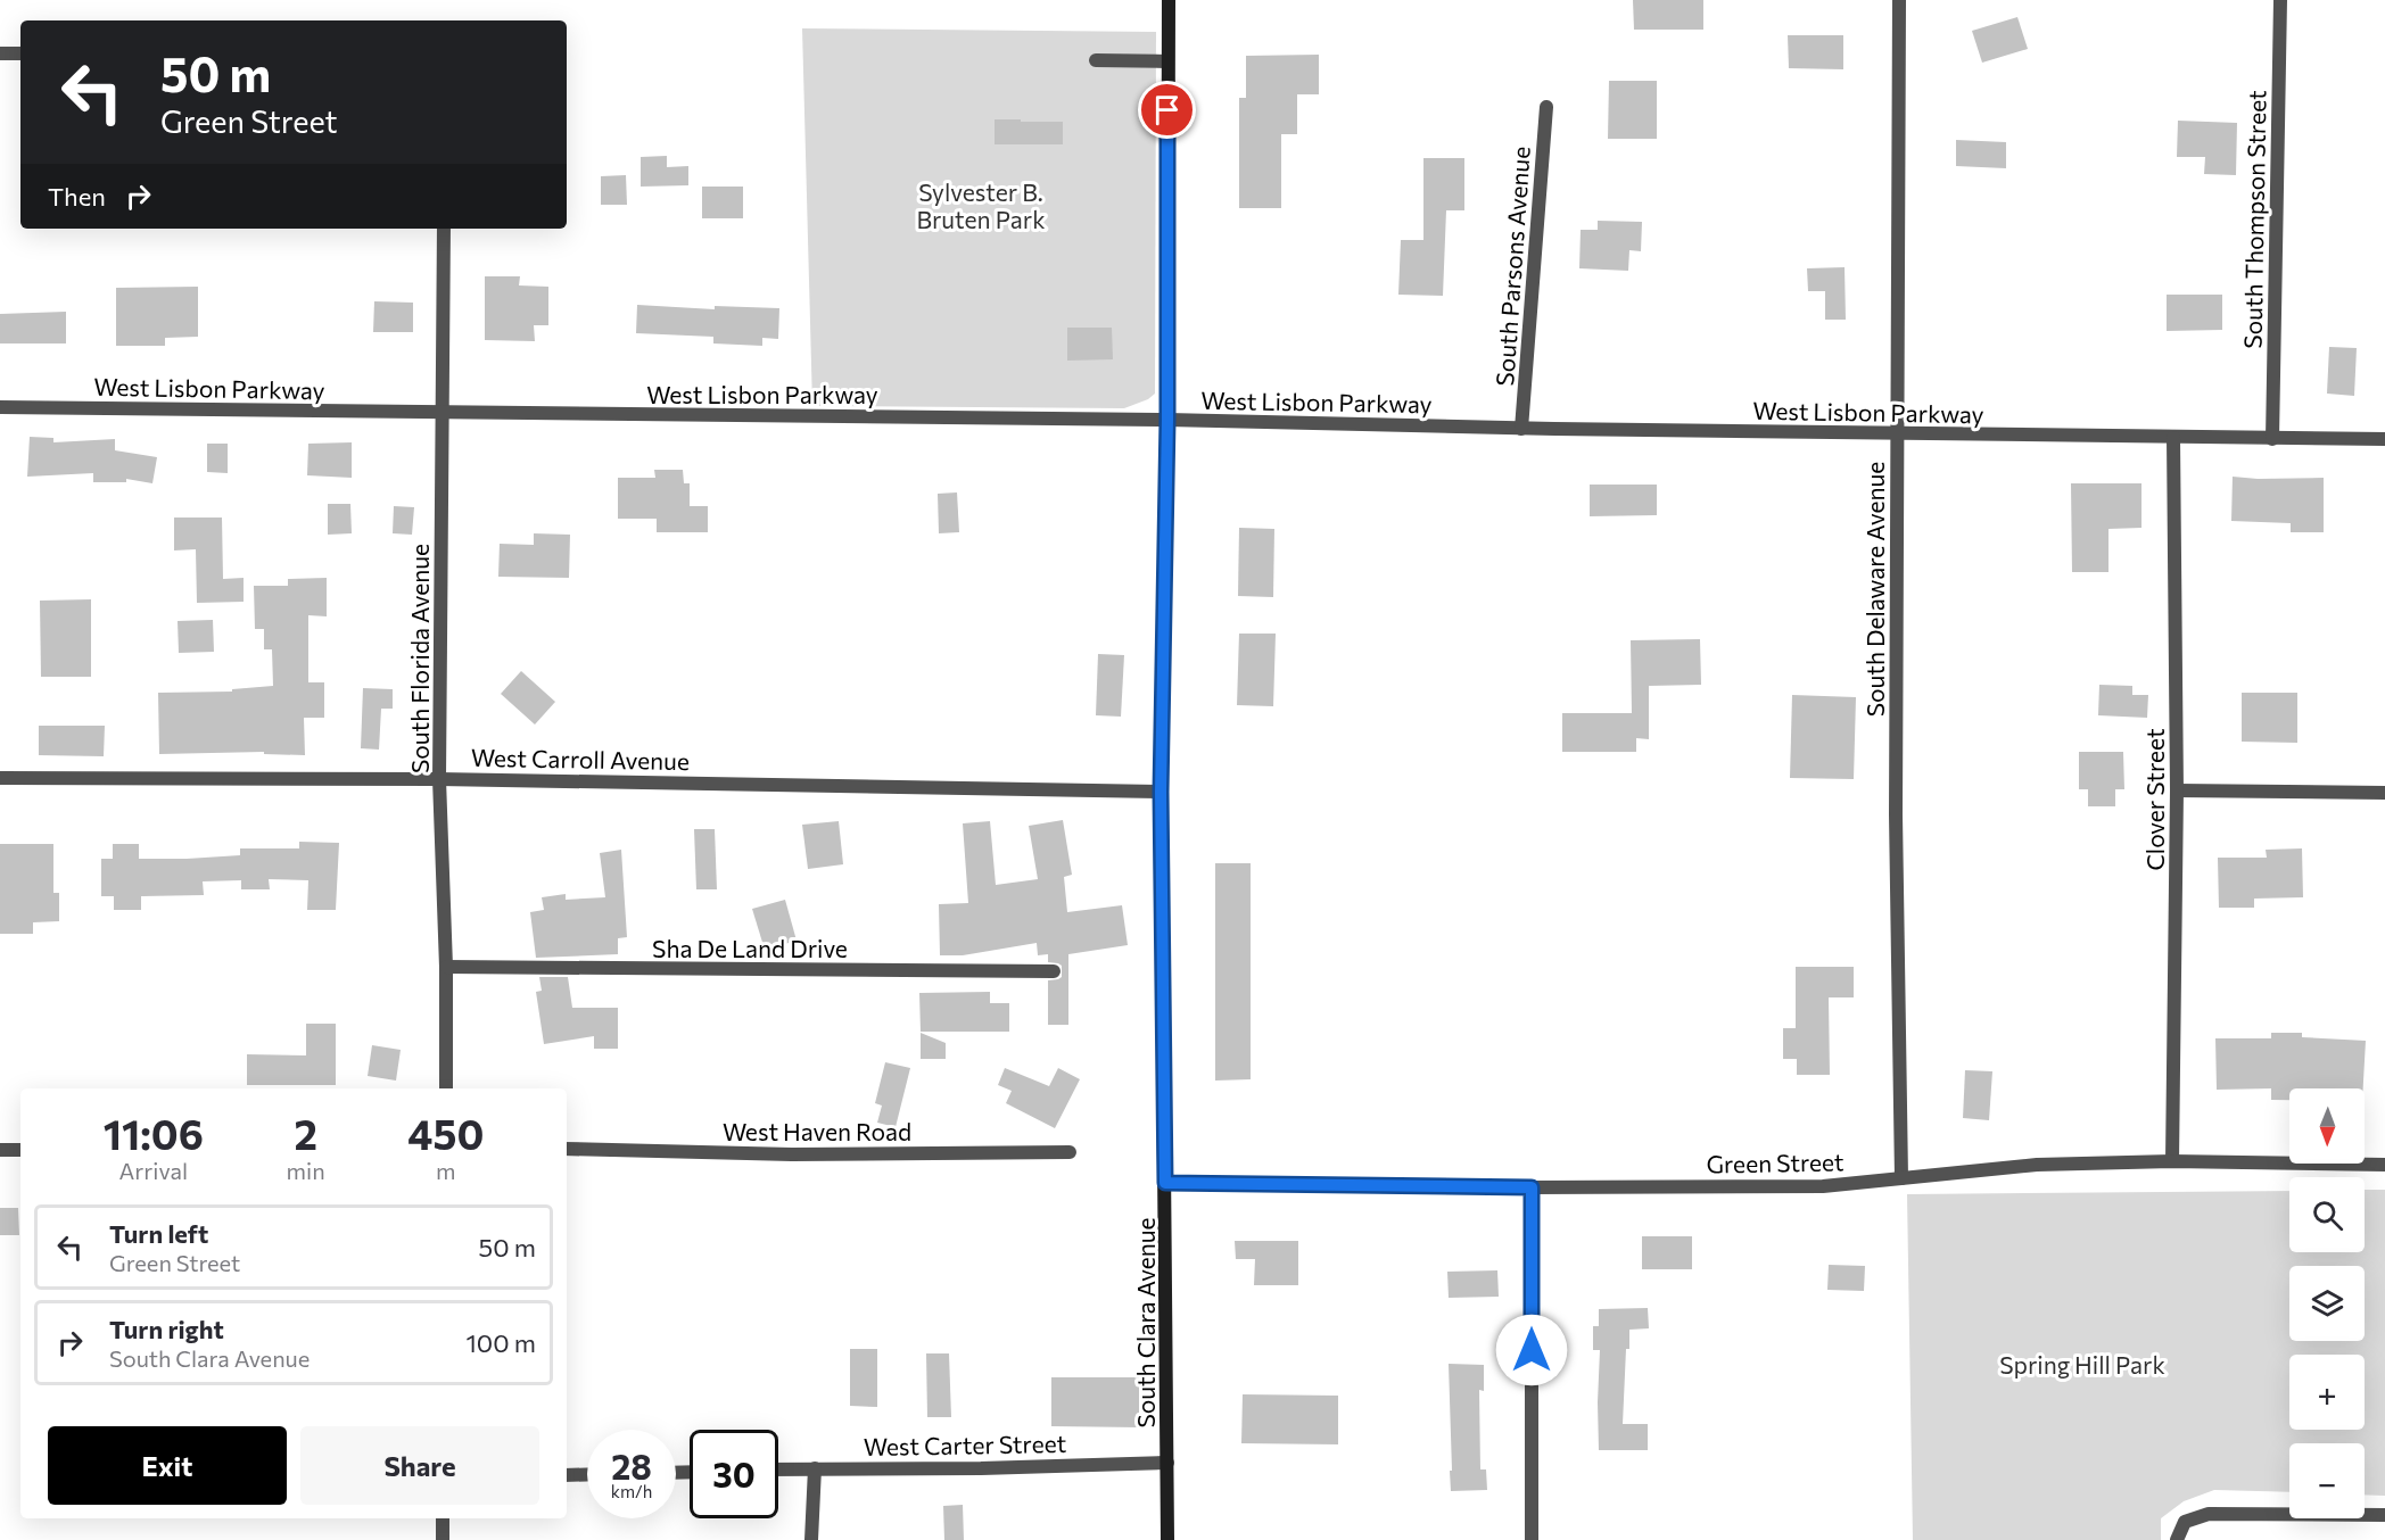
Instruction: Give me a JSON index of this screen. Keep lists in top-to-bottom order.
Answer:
{
  "streets": {
    "street": [
      "South Thompson Street",
      "South Parsons Avenue",
      "West Lisbon Parkway",
      "South Delaware Avenue",
      "South Florida Avenue",
      "West Carroll Avenue",
      "Clover Street",
      "Sha De Land Drive",
      "West Haven Road",
      "Green Street",
      "South Clara Avenue",
      "West Carter Street"
    ]
  },
  "crossings": [
    ["South Thompson Street", "West Lisbon Parkway"],
    ["South Parsons Avenue", "West Lisbon Parkway"],
    ["West Lisbon Parkway", "South Delaware Avenue"],
    ["West Lisbon Parkway", "South Florida Avenue"],
    ["West Lisbon Parkway", "Clover Street"],
    ["West Lisbon Parkway", "South Clara Avenue"],
    ["South Delaware Avenue", "Green Street"],
    ["South Florida Avenue", "West Carroll Avenue"],
    ["South Florida Avenue", "Sha De Land Drive"],
    ["West Carroll Avenue", "South Clara Avenue"],
    ["Clover Street", "Green Street"],
    ["Green Street", "South Clara Avenue"],
    ["South Clara Avenue", "West Carter Street"]
  ],
  "parks": ["Sylvester B. Bruten Park", "Spring Hill Park"],
  "north": "bottom",
  "page": {
    "turn": ["50 m", "Green Street"],
    "then": "Then",
    "map_buttons": ["+", "−"],
    "eta": [
      "11:06",
      "Arrival",
      "2",
      "min",
      "450",
      "m"
    ],
    "list": [
      {
        "name": "Turn left",
        "note": "Green Street",
        "value": "50 m"
      },
      {
        "name": "Turn right",
        "note": "South Clara Avenue",
        "value": "100 m"
      }
    ],
    "buttons": ["Exit", "Share"],
    "speed": "28 km/h",
    "limit": "30"
  }
}
